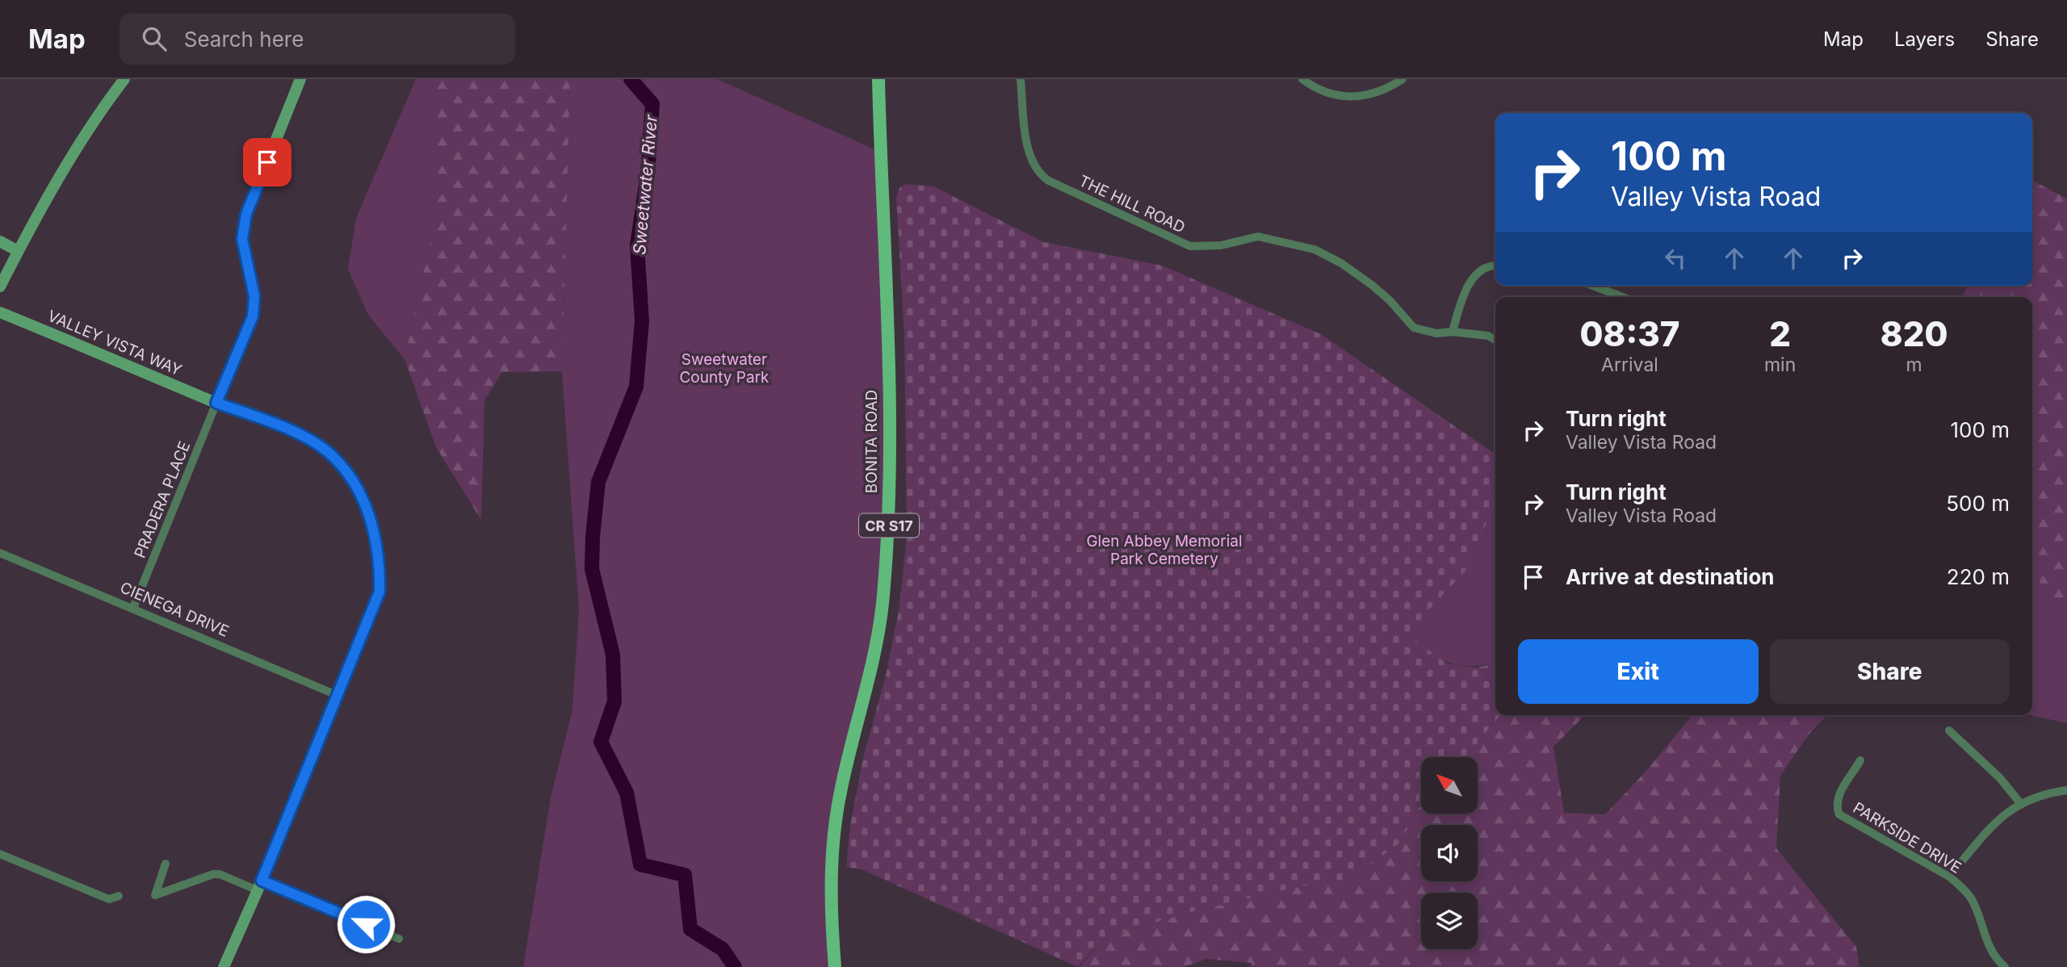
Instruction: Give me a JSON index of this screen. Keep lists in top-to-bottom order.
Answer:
{
  "streets": {
    "main road": ["BONITA ROAD", "CR S17"],
    "street": [
      "THE HILL ROAD",
      "VALLEY VISTA WAY",
      "PRADERA PLACE",
      "CIENEGA DRIVE",
      "PARKSIDE DRIVE"
    ]
  },
  "crossings": [
    ["VALLEY VISTA WAY", "PRADERA PLACE"],
    ["VALLEY VISTA WAY", "CIENEGA DRIVE"],
    ["PRADERA PLACE", "CIENEGA DRIVE"]
  ],
  "water": ["Sweetwater River"],
  "parks": ["Sweetwater County Park", "Glen Abbey Memorial Park Cemetery"],
  "north": "top left",
  "page": {
    "header": "Map",
    "search": "Search here",
    "nav": ["Map", "Layers", "Share"],
    "turn": ["100 m", "Valley Vista Road"],
    "eta": [
      "08:37",
      "Arrival",
      "2",
      "min",
      "820",
      "m"
    ],
    "list": [
      {
        "name": "Turn right",
        "note": "Valley Vista Road",
        "value": "100 m"
      },
      {
        "name": "Turn right",
        "note": "Valley Vista Road",
        "value": "500 m"
      },
      {
        "name": "Arrive at destination",
        "value": "220 m"
      }
    ],
    "buttons": ["Exit", "Share"]
  }
}
